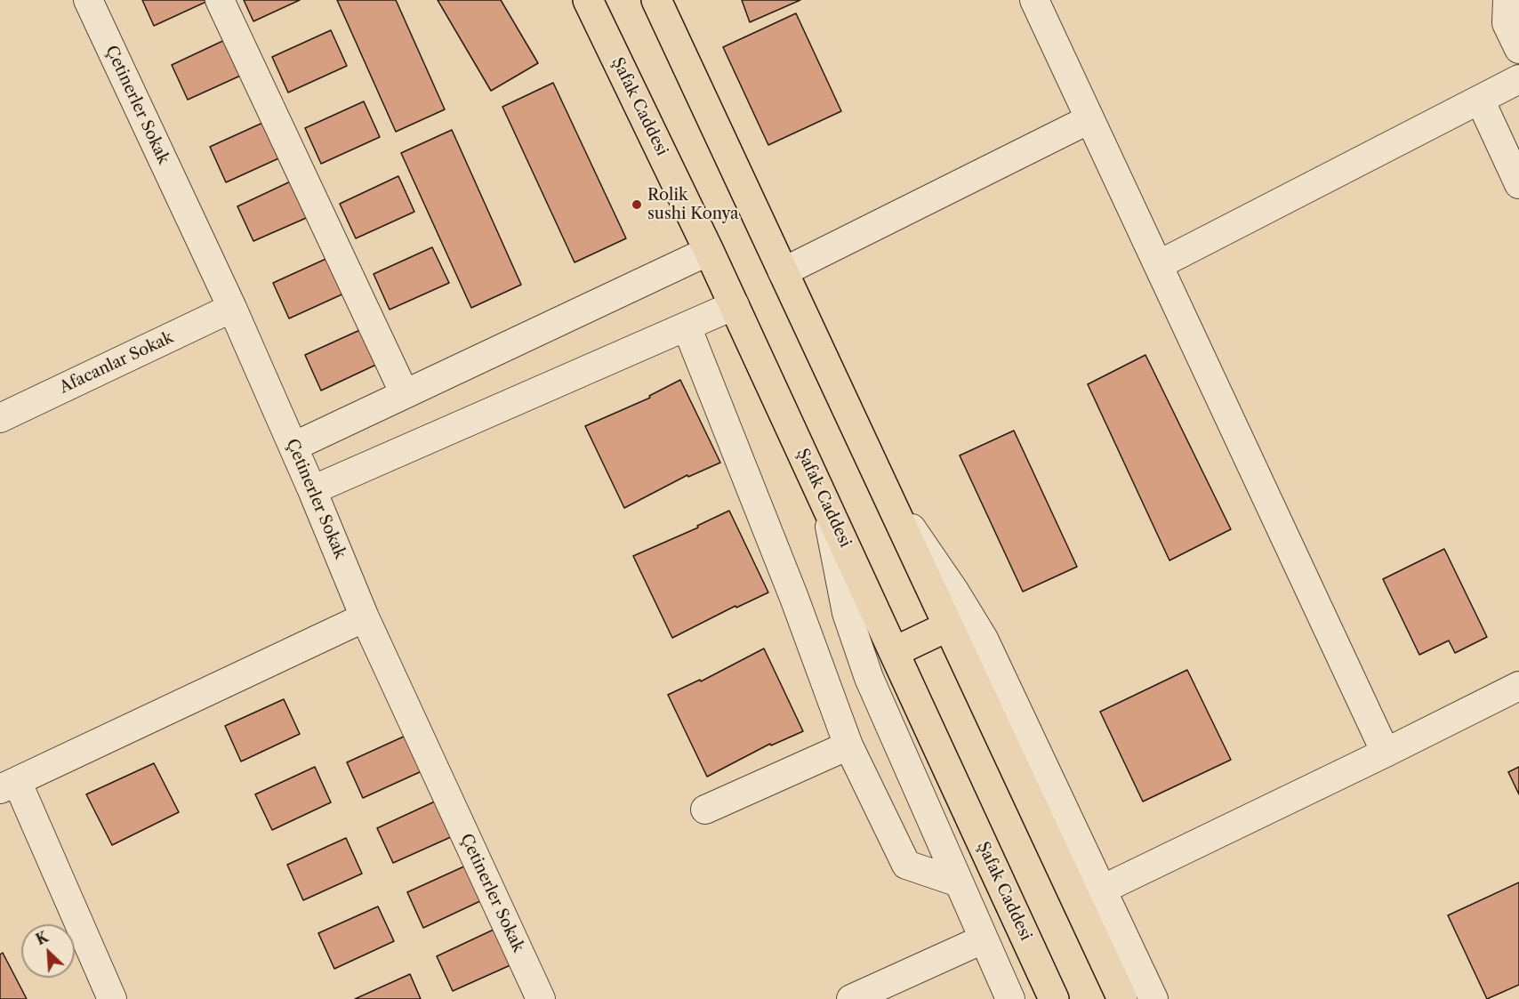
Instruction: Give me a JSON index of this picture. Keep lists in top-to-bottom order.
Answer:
{
  "streets": {
    "main road": ["Şafak Caddesi"],
    "street": ["Çetinerler Sokak", "Afacanlar Sokak"]
  },
  "crossings": [
    ["Çetinerler Sokak", "Afacanlar Sokak"]
  ],
  "places": ["Rolik sushi Konya"],
  "north": "top left"
}
